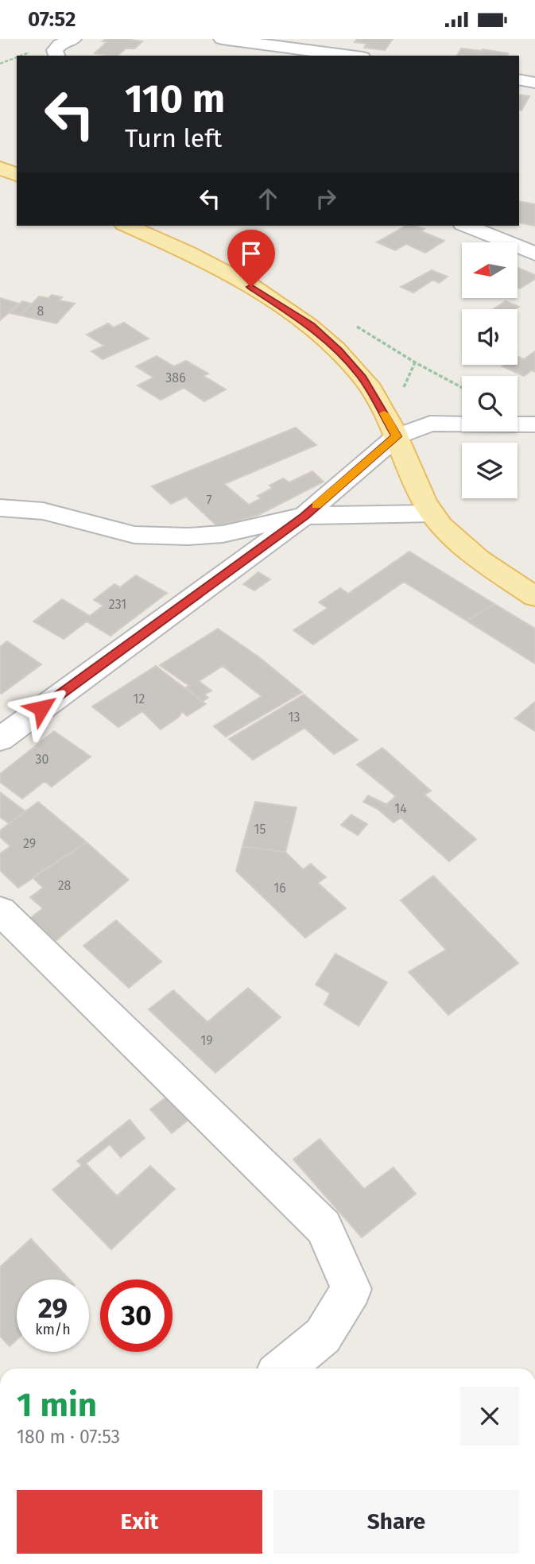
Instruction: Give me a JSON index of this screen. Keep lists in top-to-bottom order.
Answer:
{
  "house_numbers": [
    "8",
    "386",
    "7",
    "231",
    "12",
    "13",
    "30",
    "14",
    "15",
    "29",
    "28",
    "16",
    "19"
  ],
  "north": "left",
  "page": {
    "status": "07:52",
    "turn": ["110 m", "Turn left"],
    "speed": "29 km/h",
    "limit": "30",
    "heading": ["1 min", "180 m · 07:53"],
    "buttons": ["Exit", "Share"]
  }
}
